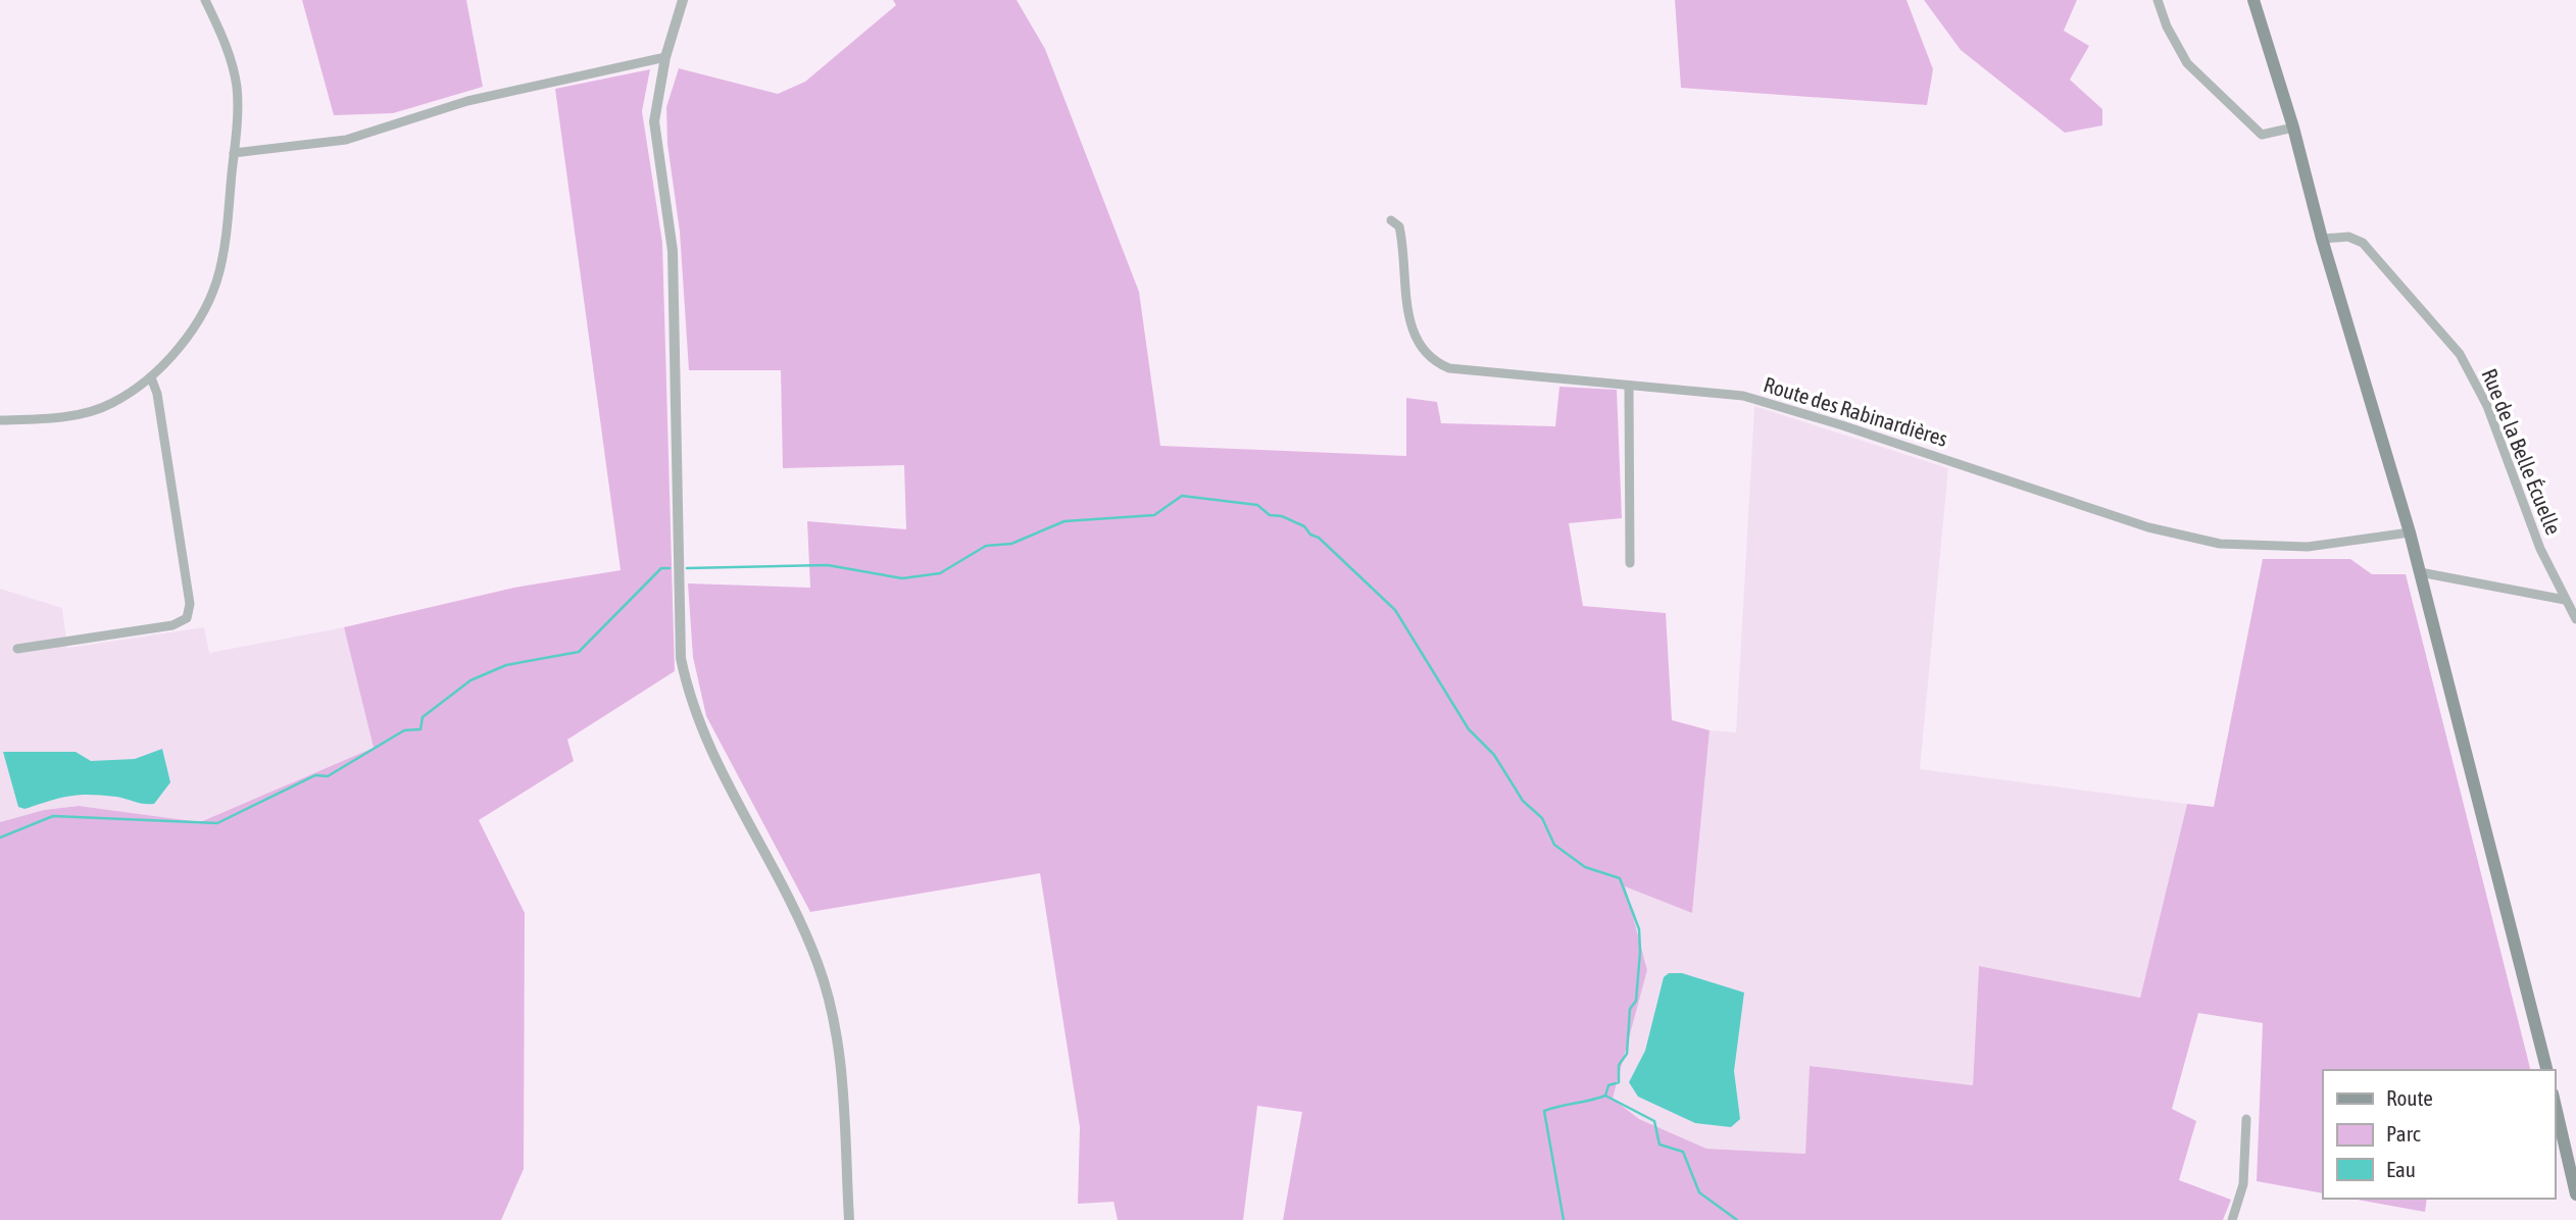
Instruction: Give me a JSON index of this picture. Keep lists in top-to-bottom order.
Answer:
{
  "streets": {
    "street": ["Route des Rabinardières", "Rue de la Belle Écuelle"]
  },
  "legend": ["Route", "Parc", "Eau"]
}
